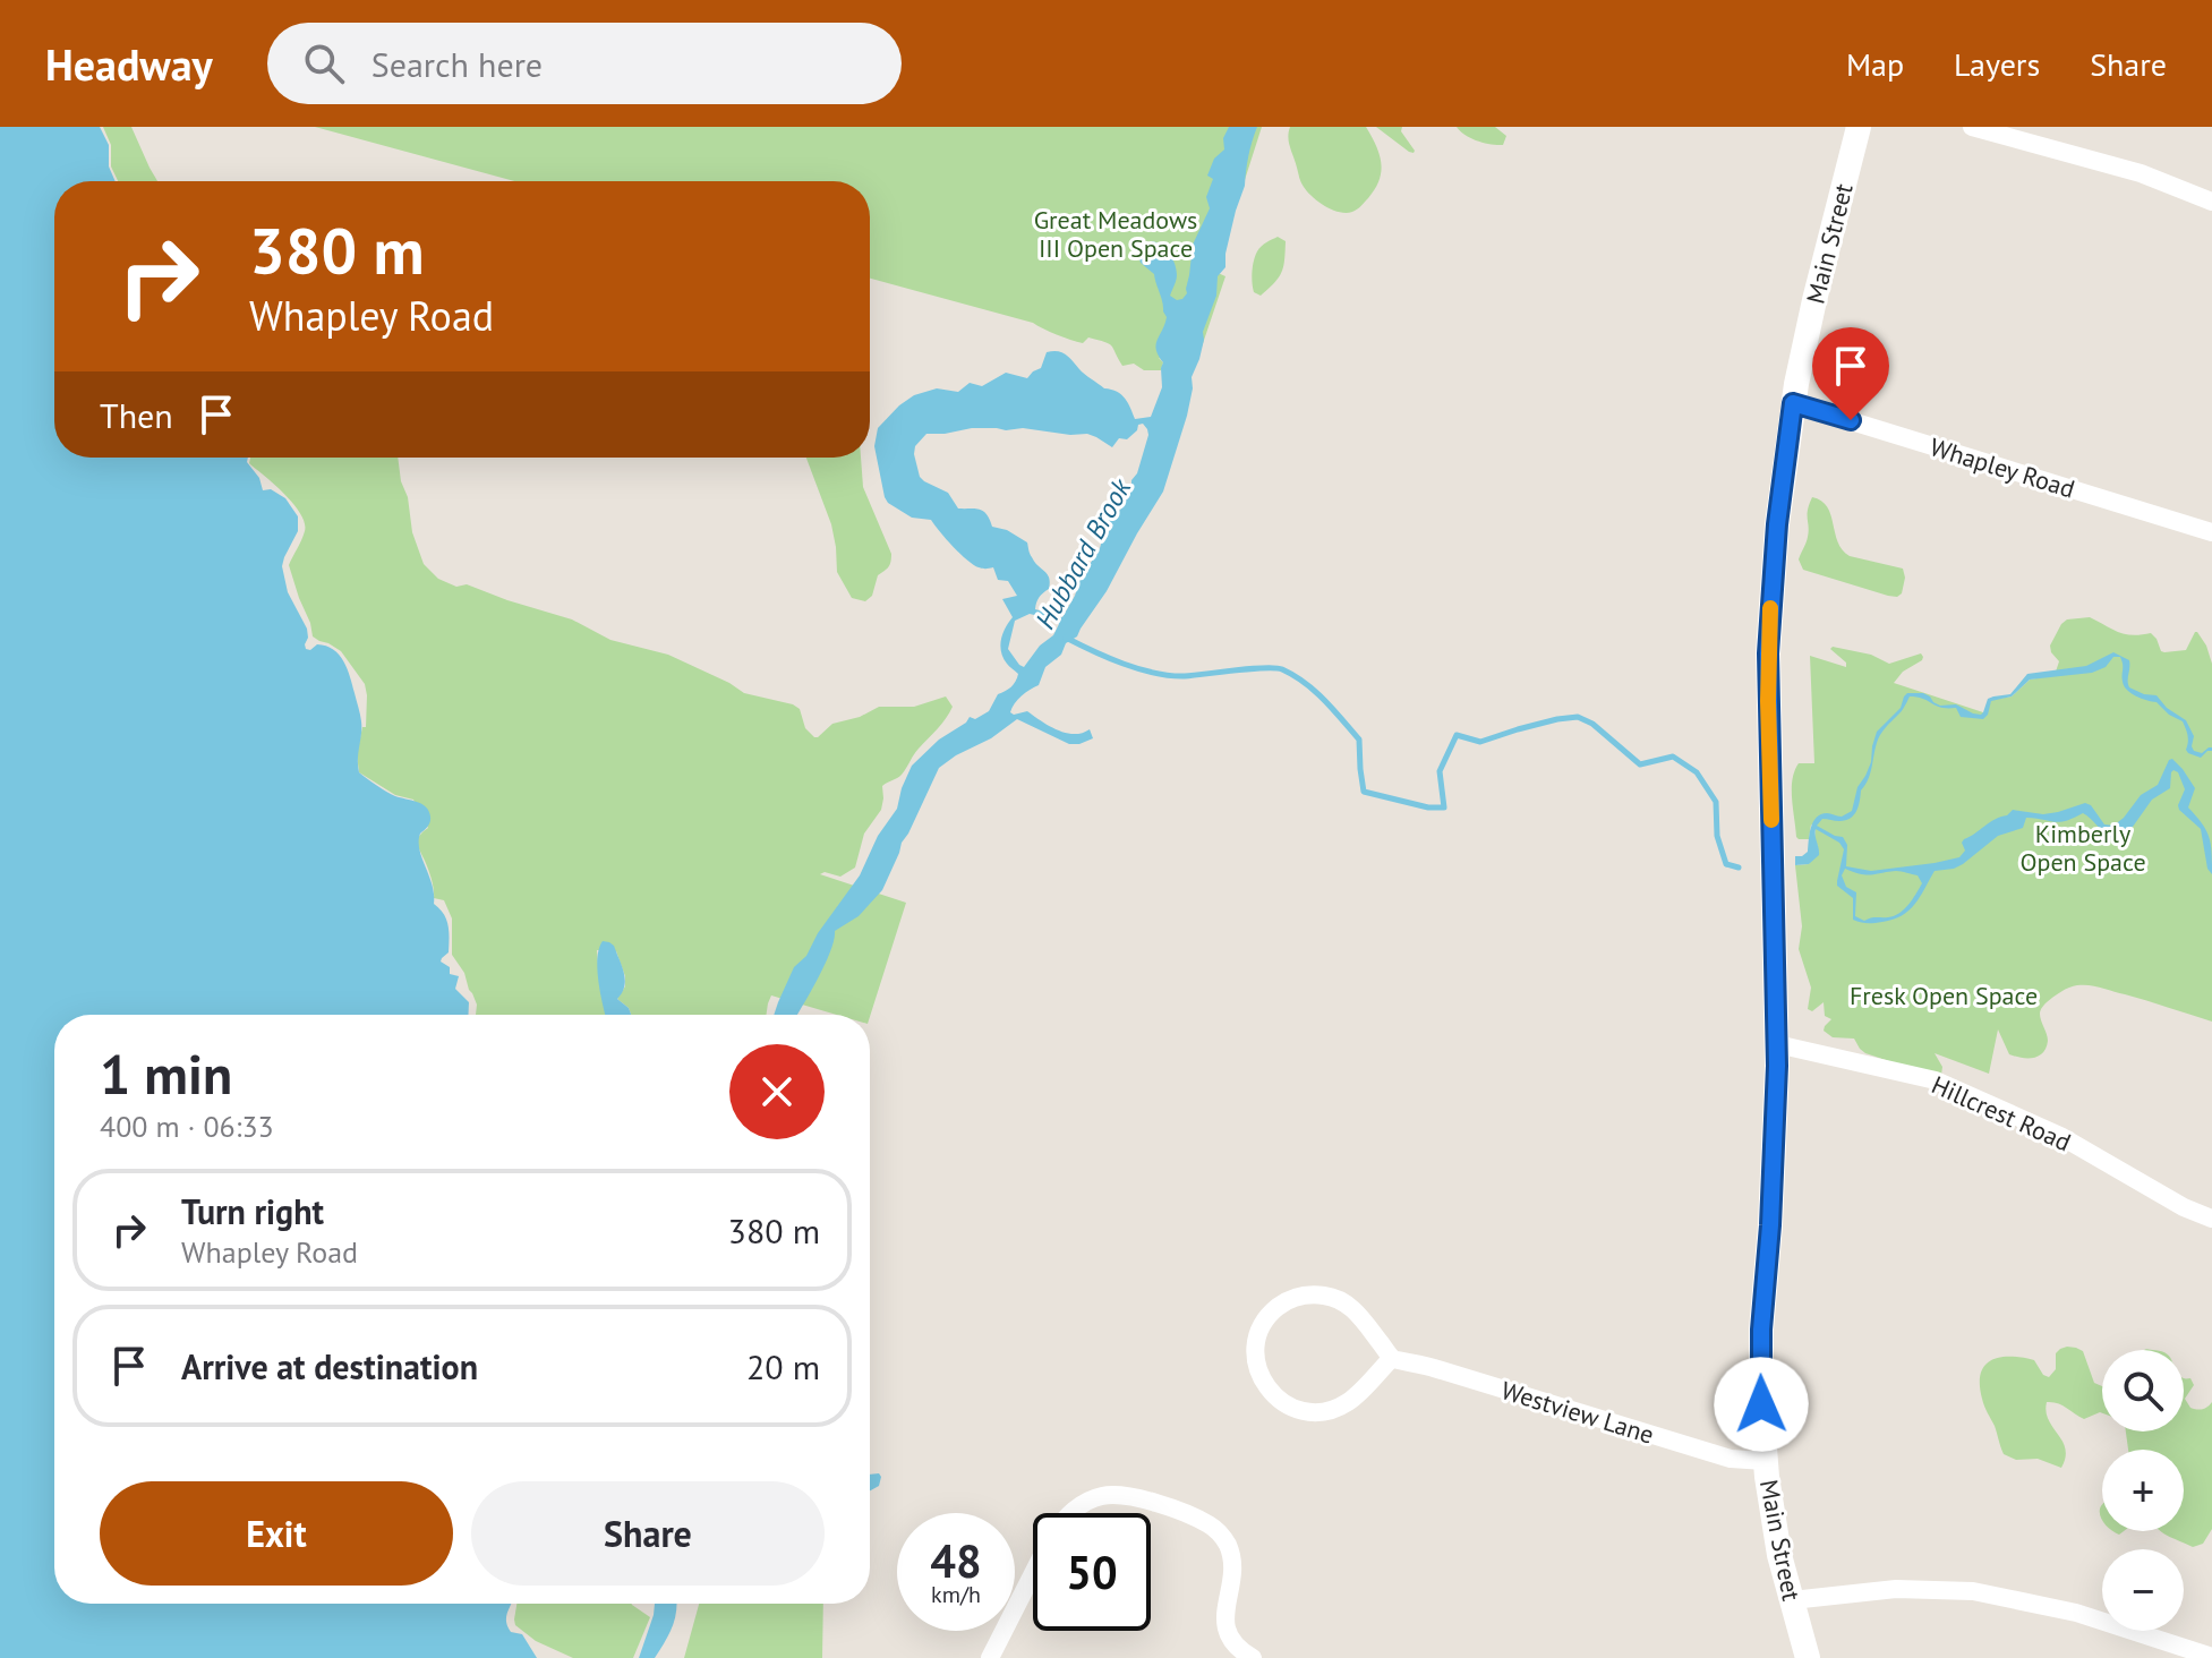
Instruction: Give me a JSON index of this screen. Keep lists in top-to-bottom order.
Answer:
{
  "streets": {
    "main road": ["Main Street"],
    "street": ["Whapley Road", "Hillcrest Road", "Westview Lane"]
  },
  "crossings": [
    ["Main Street", "Whapley Road"],
    ["Main Street", "Hillcrest Road"],
    ["Main Street", "Westview Lane"]
  ],
  "water": ["Hubbard Brook"],
  "parks": ["Great Meadows III Open Space", "Kimberly Open Space", "Fresk Open Space"],
  "page": {
    "header": "Headway",
    "search": "Search here",
    "nav": ["Map", "Layers", "Share"],
    "turn": ["380 m", "Whapley Road"],
    "then": "Then",
    "heading": ["1 min", "400 m · 06:33"],
    "list": [
      {
        "name": "Turn right",
        "note": "Whapley Road",
        "value": "380 m"
      },
      {
        "name": "Arrive at destination",
        "value": "20 m"
      }
    ],
    "map_buttons": ["+", "−"],
    "buttons": ["Exit", "Share"],
    "speed": "48 km/h",
    "limit": "50"
  }
}
